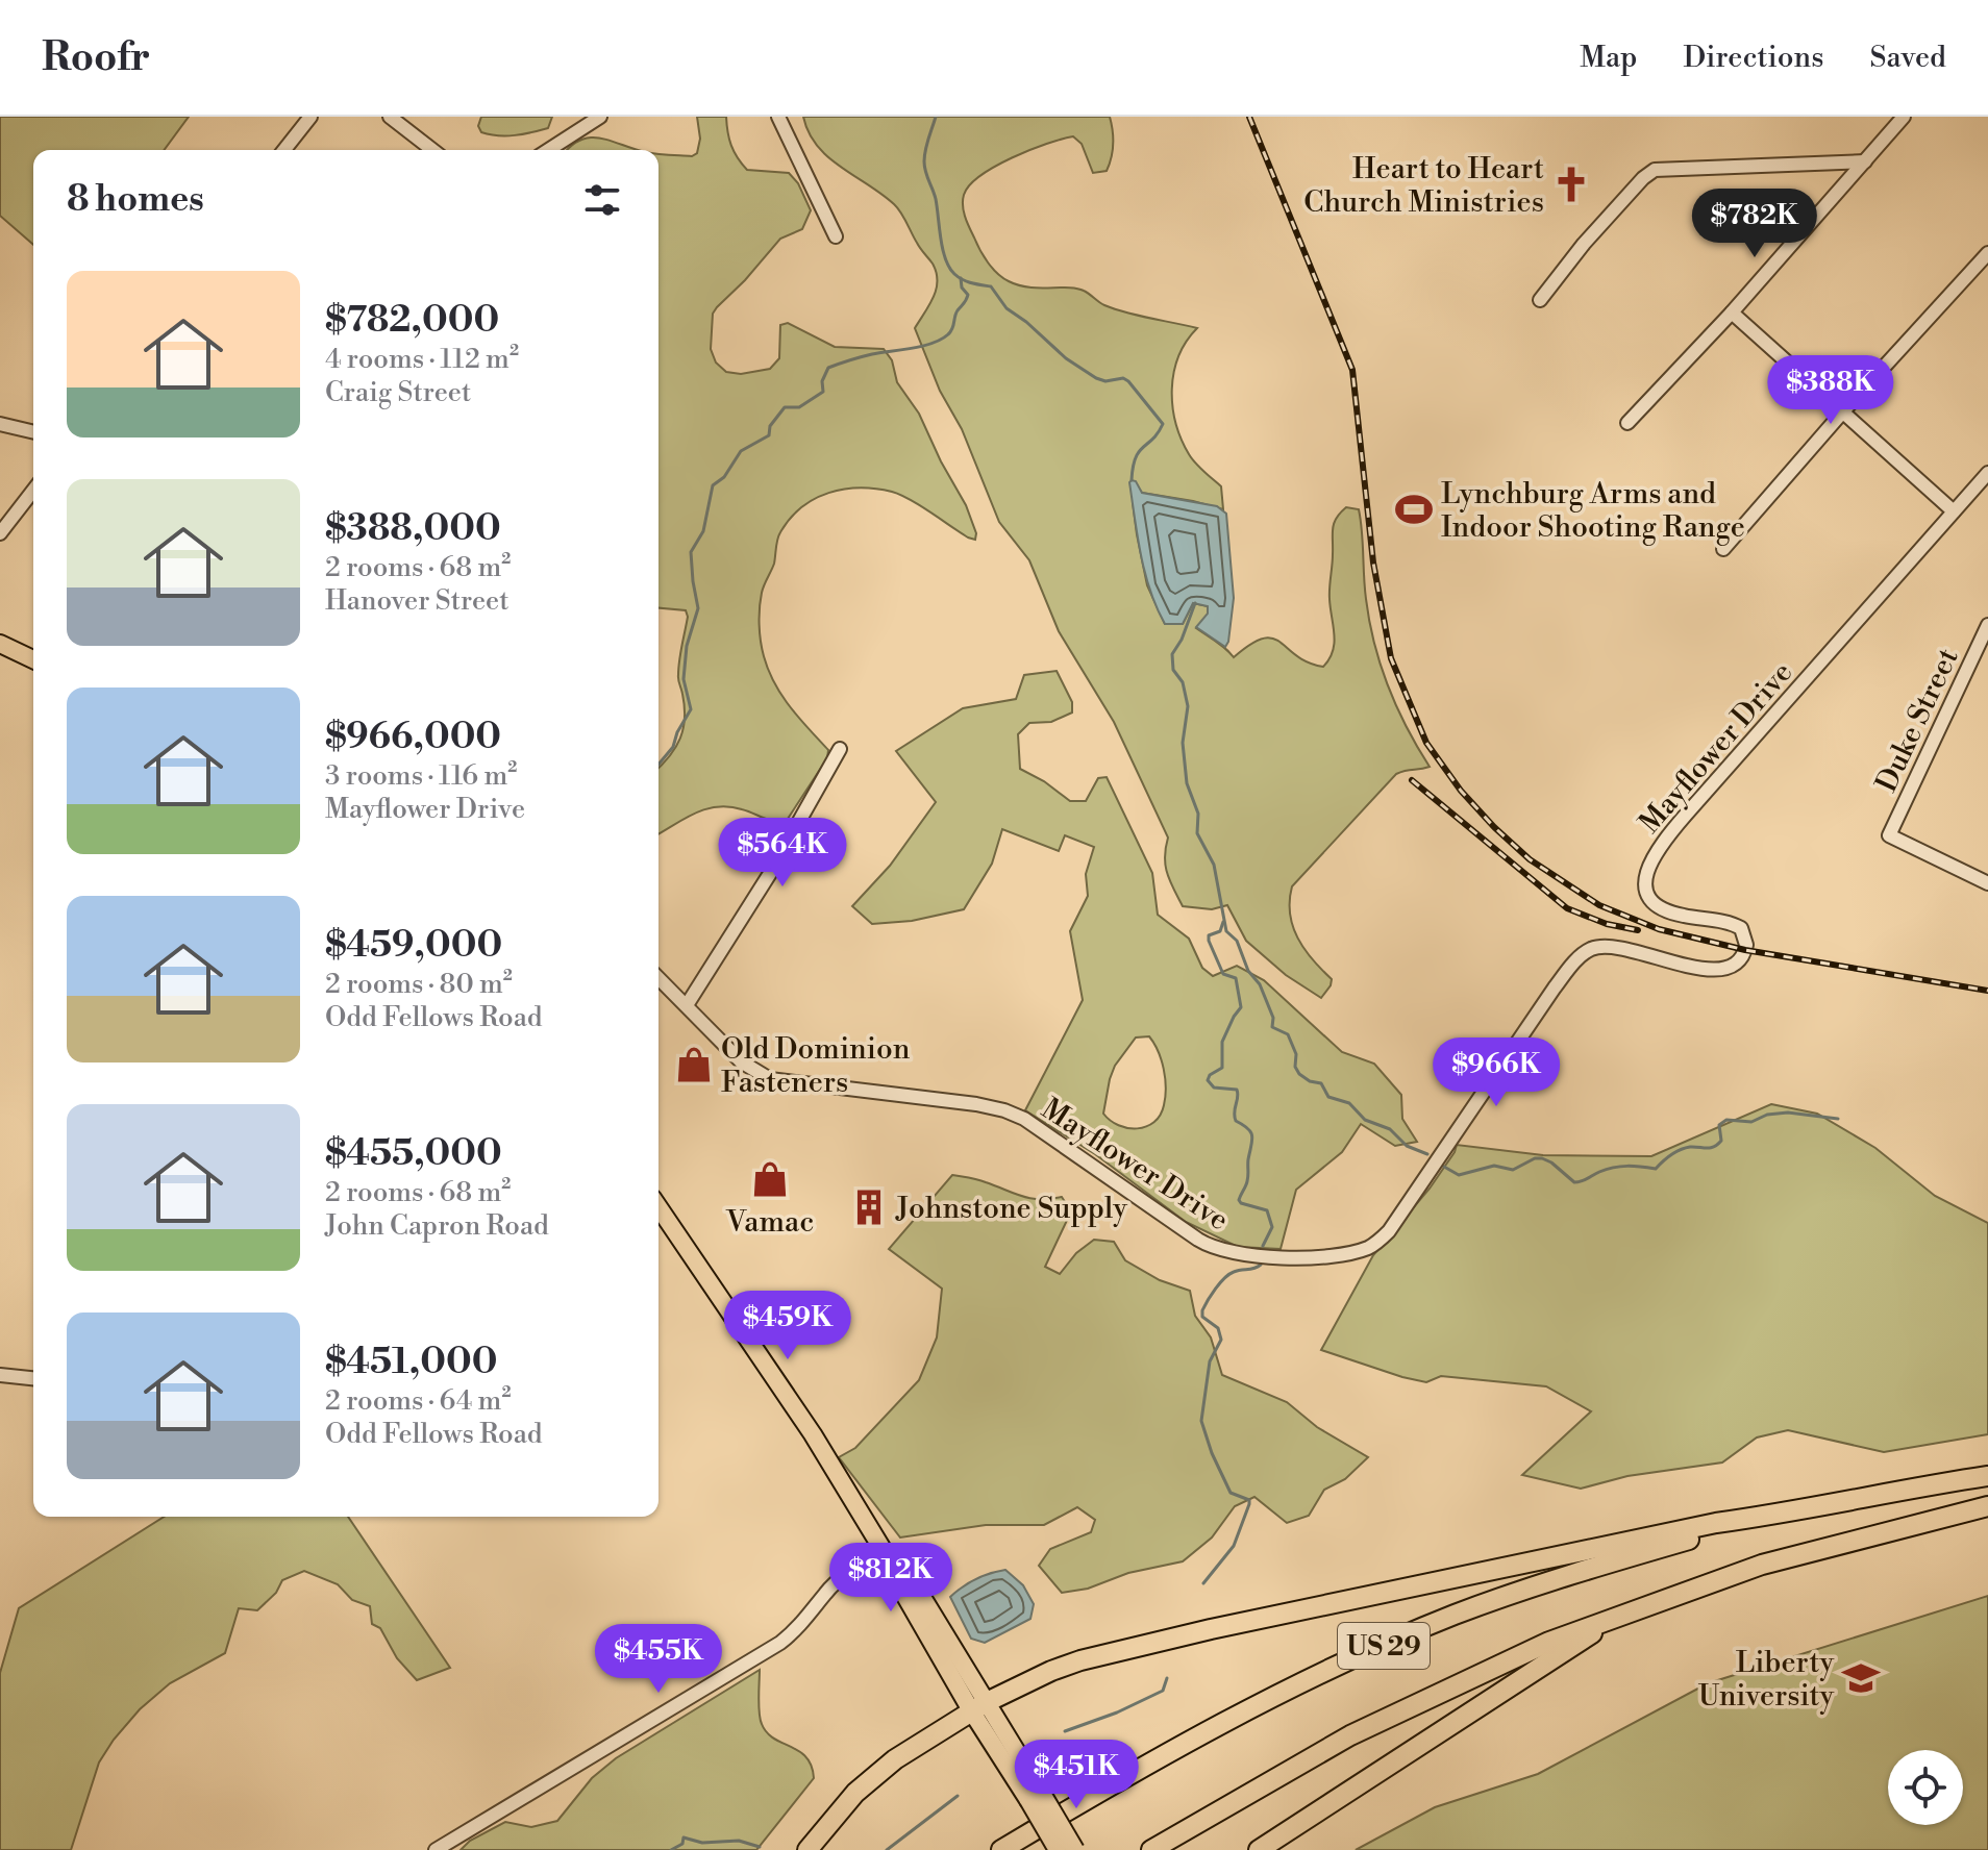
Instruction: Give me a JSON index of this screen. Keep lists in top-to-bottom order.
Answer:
{
  "streets": {
    "highway": ["US 29"],
    "street": ["Duke Street", "Mayflower Drive"]
  },
  "places": {
    "church": ["Heart to Heart Church Ministries"],
    "sports": ["Lynchburg Arms and Indoor Shooting Range"],
    "shop": ["Old Dominion Fasteners", "Vamac"],
    "building": ["Johnstone Supply"],
    "school or university": ["Liberty University"]
  },
  "page": {
    "header": "Roofr",
    "nav": ["Map", "Directions", "Saved"],
    "heading": "8 homes",
    "price": [
      "$782K",
      "$388K",
      "$564K",
      "$966K",
      "$459K",
      "$812K",
      "$455K",
      "$451K"
    ],
    "list": [
      {
        "name": "$782,000",
        "note": "4 rooms · 112 m² · Craig Street"
      },
      {
        "name": "$388,000",
        "note": "2 rooms · 68 m² · Hanover Street"
      },
      {
        "name": "$966,000",
        "note": "3 rooms · 116 m² · Mayflower Drive"
      },
      {
        "name": "$459,000",
        "note": "2 rooms · 80 m² · Odd Fellows Road"
      },
      {
        "name": "$455,000",
        "note": "2 rooms · 68 m² · John Capron Road"
      },
      {
        "name": "$451,000",
        "note": "2 rooms · 64 m² · Odd Fellows Road"
      }
    ]
  }
}
